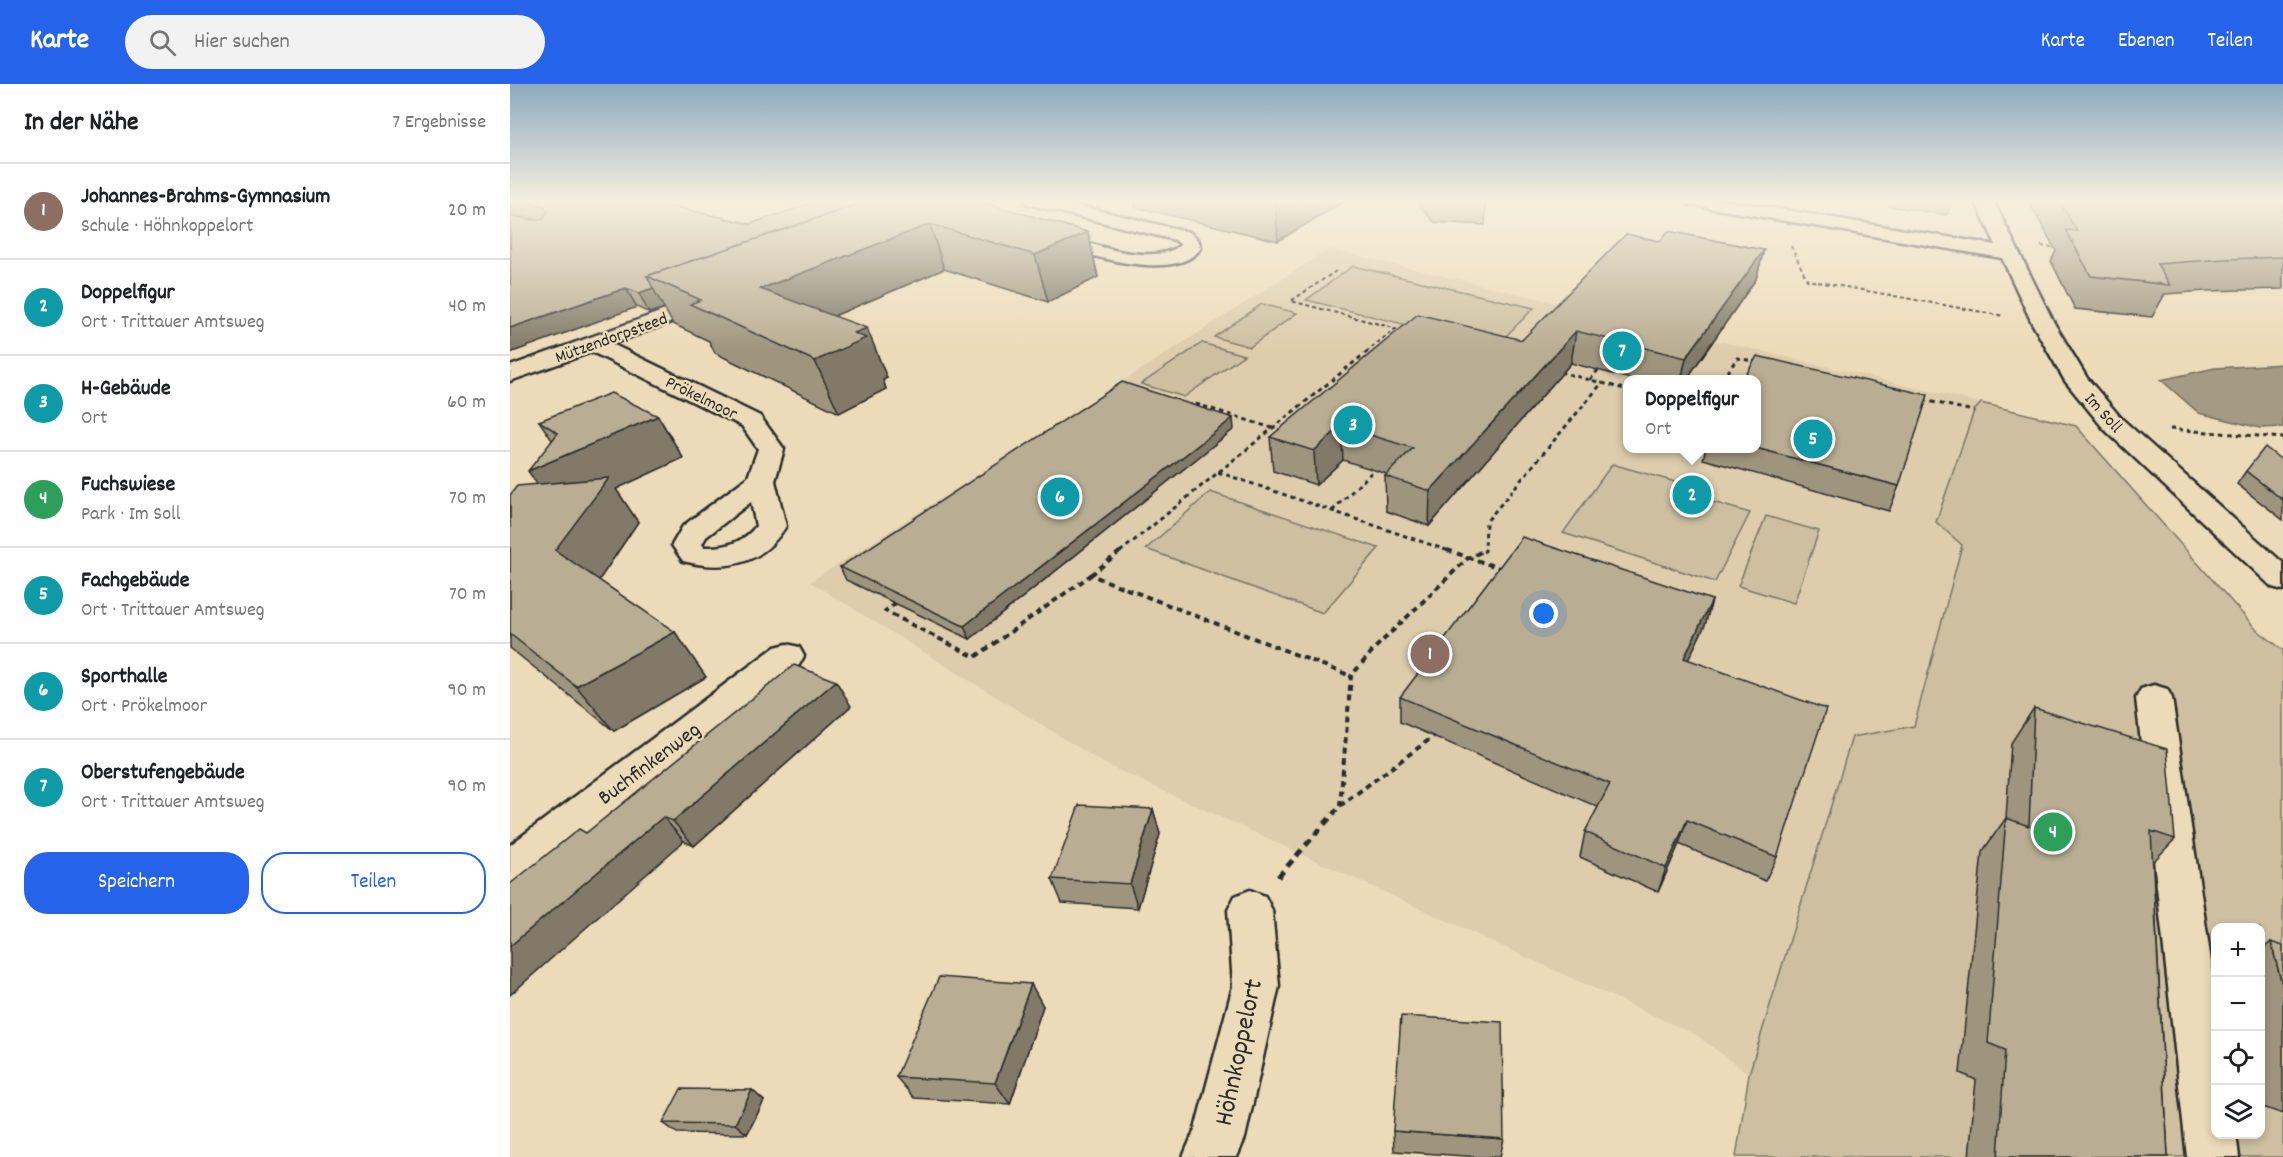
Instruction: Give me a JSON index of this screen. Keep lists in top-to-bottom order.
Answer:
{
  "streets": {
    "street": [
      "Mützendorpsteed",
      "Prökelmoor",
      "Im Soll",
      "Buchfinkenweg",
      "Höhnkoppelort"
    ]
  },
  "crossings": [
    ["Mützendorpsteed", "Prökelmoor"]
  ],
  "page": {
    "header": "Karte",
    "search": "Hier suchen",
    "nav": ["Karte", "Ebenen", "Teilen"],
    "heading": ["In der Nähe", "7 Ergebnisse"],
    "list": [
      {
        "mark": "1",
        "name": "Johannes-Brahms-Gymnasium",
        "note": "Schule · Höhnkoppelort",
        "value": "20 m"
      },
      {
        "mark": "2",
        "name": "Doppelfigur",
        "note": "Ort · Trittauer Amtsweg",
        "value": "40 m"
      },
      {
        "mark": "3",
        "name": "H-Gebäude",
        "note": "Ort",
        "value": "60 m"
      },
      {
        "mark": "4",
        "name": "Fuchswiese",
        "note": "Park · Im Soll",
        "value": "70 m"
      },
      {
        "mark": "5",
        "name": "Fachgebäude",
        "note": "Ort · Trittauer Amtsweg",
        "value": "70 m"
      },
      {
        "mark": "6",
        "name": "Sporthalle",
        "note": "Ort · Prökelmoor",
        "value": "90 m"
      },
      {
        "mark": "7",
        "name": "Oberstufengebäude",
        "note": "Ort · Trittauer Amtsweg",
        "value": "90 m"
      }
    ],
    "pins": [
      "7",
      "3",
      "5",
      "2",
      "6",
      "1",
      "4"
    ],
    "popup": ["Doppelfigur", "Ort"],
    "buttons": ["Speichern", "Teilen"],
    "map_buttons": ["+", "−"]
  }
}
